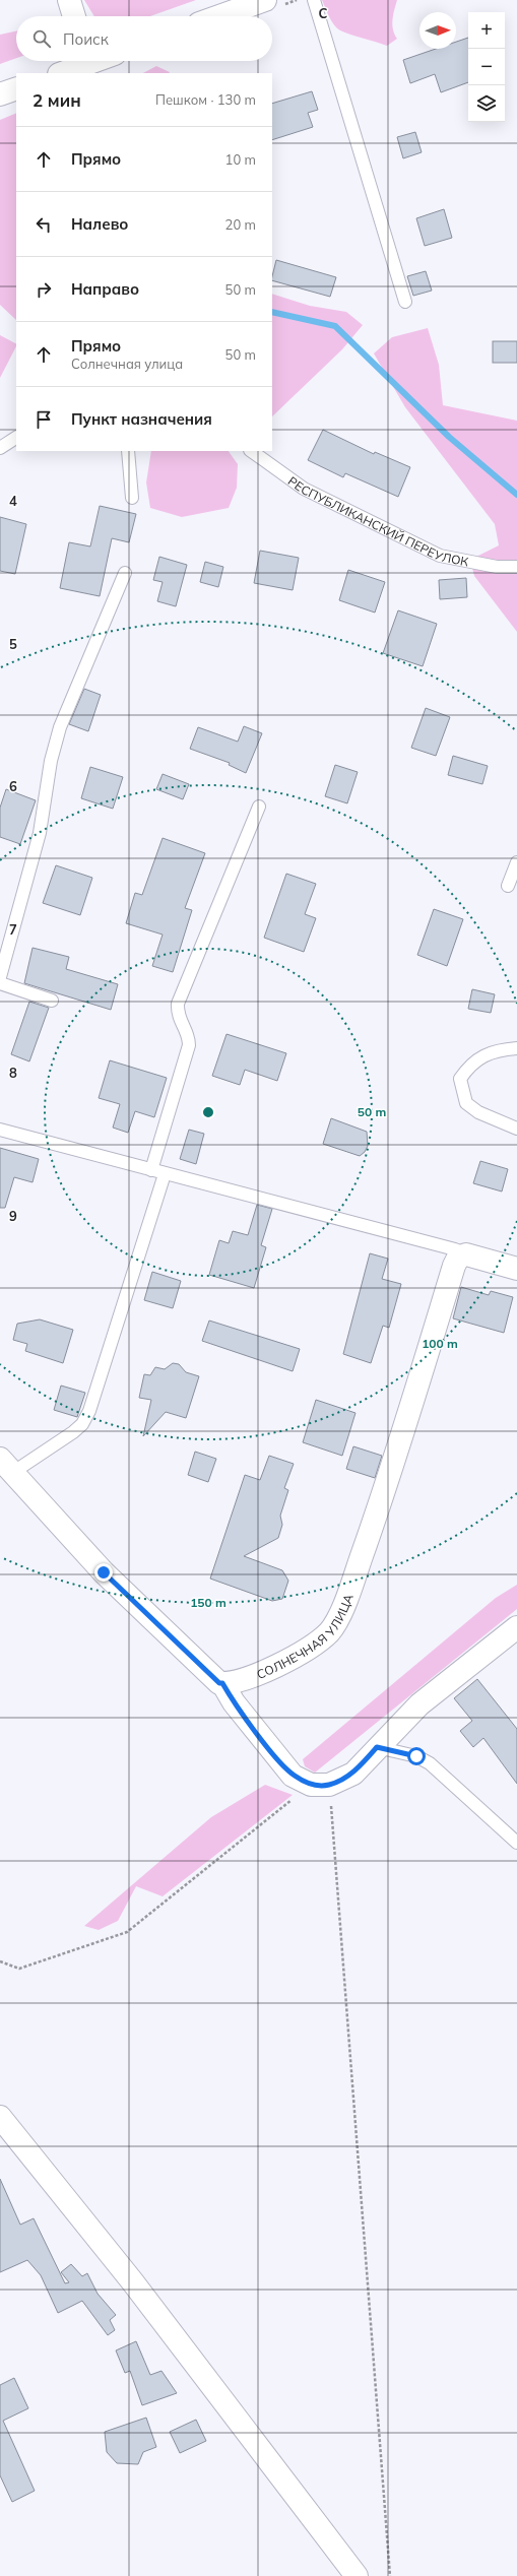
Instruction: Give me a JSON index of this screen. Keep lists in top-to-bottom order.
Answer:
{
  "streets": {
    "street": ["СОЛНЕЧНАЯ УЛИЦА"],
    "lane": ["РЕСПУБЛИКАНСКИЙ ПЕРЕУЛОК"]
  },
  "north": "right",
  "page": {
    "map_buttons": ["+", "−"],
    "search": "Поиск",
    "heading": ["2 мин", "Пешком · 130 m"],
    "list": [
      ["Прямо", "10 m"],
      ["Налево", "20 m"],
      ["Направо", "50 m"],
      ["Прямо", "Солнечная улица", "50 m"],
      "Пункт назначения"
    ]
  },
  "grid": {
    "columns": ["C"],
    "rows": [
      "4",
      "5",
      "6",
      "7",
      "8",
      "9"
    ]
  },
  "rings": ["50 m", "100 m", "150 m"]
}
